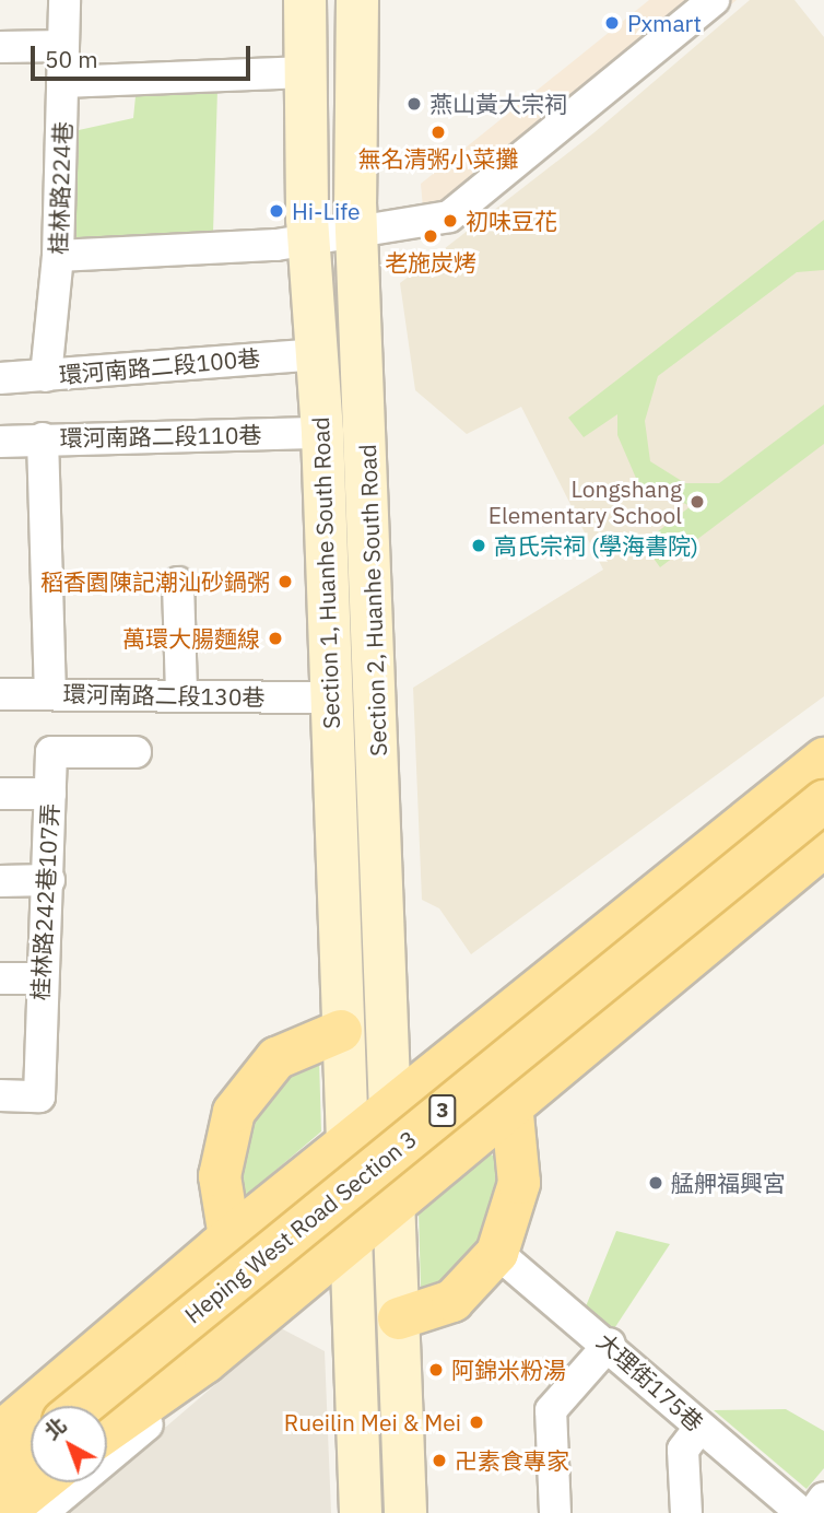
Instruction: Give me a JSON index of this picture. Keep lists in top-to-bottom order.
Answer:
{
  "streets": {
    "main road": ["3", "Heping West Road Section 3"],
    "street": [
      "桂林路224巷",
      "環河南路二段100巷",
      "環河南路二段110巷",
      "Section 1, Huanhe South Road",
      "Section 2, Huanhe South Road",
      "環河南路二段130巷",
      "桂林路242巷107弄",
      "大理街175巷"
    ]
  },
  "crossings": [
    ["桂林路224巷", "環河南路二段100巷"],
    ["環河南路二段100巷", "Section 1, Huanhe South Road"],
    ["環河南路二段110巷", "Section 1, Huanhe South Road"],
    ["Section 1, Huanhe South Road", "環河南路二段130巷"],
    ["Section 1, Huanhe South Road", "Heping West Road Section 3"],
    ["Section 2, Huanhe South Road", "Heping West Road Section 3"]
  ],
  "places": [
    "Pxmart",
    "燕山黃大宗祠",
    "無名清粥小菜攤",
    "Hi-Life",
    "初味豆花",
    "老施炭烤",
    "Longshang Elementary School",
    "高氏宗祠 (學海書院)",
    "稻香園陳記潮汕砂鍋粥",
    "萬環大腸麵線",
    "艋舺福興宮",
    "阿錦米粉湯",
    "Rueilin Mei & Mei",
    "卍素食專家"
  ],
  "scale_bar": "50 m",
  "north": "top left"
}
